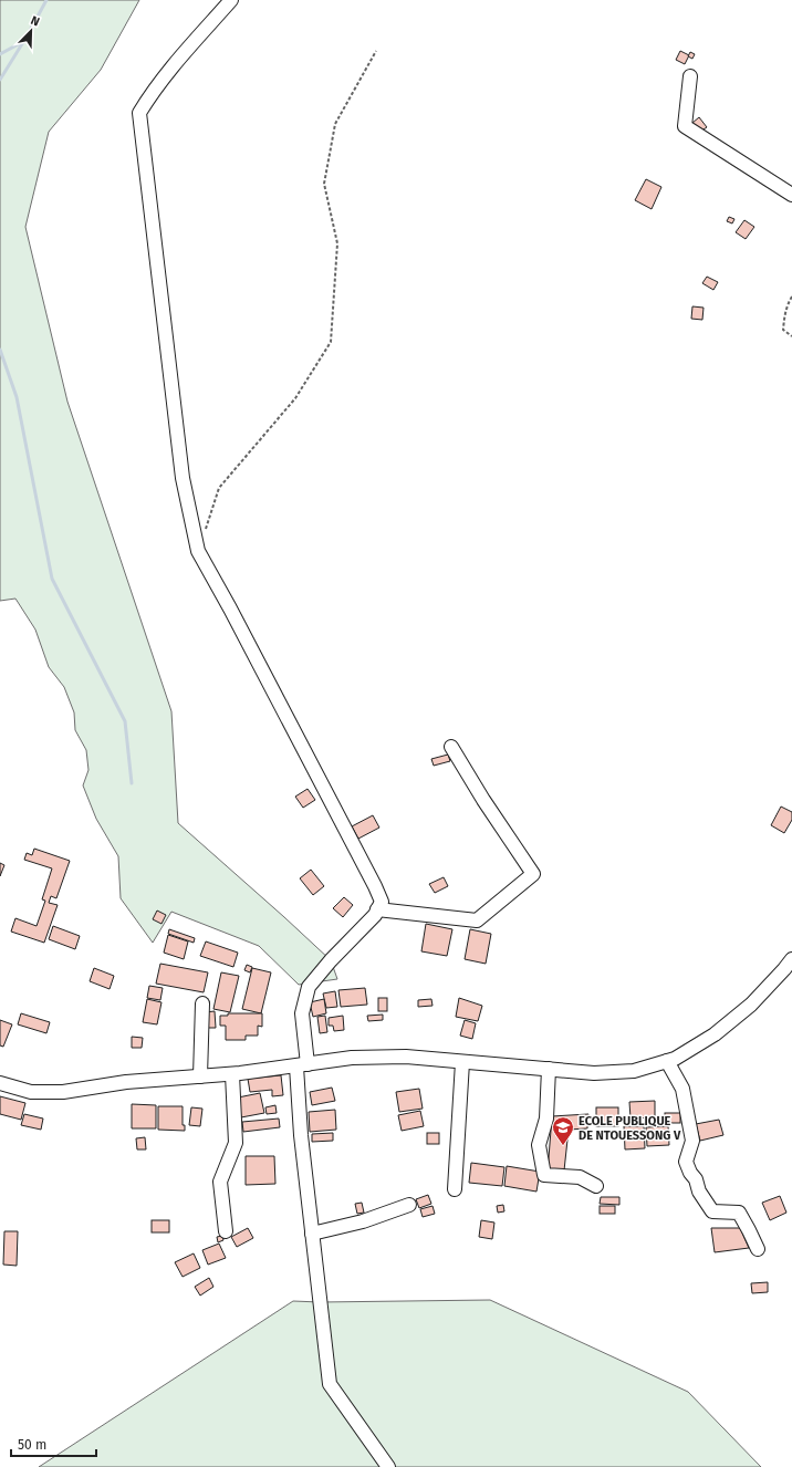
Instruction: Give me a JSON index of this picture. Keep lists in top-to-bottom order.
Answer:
{
  "places": {
    "school or university": ["ECOLE PUBLIQUE DE NTOUESSONG V"]
  },
  "scale_bar": "50 m",
  "north": "top right"
}
